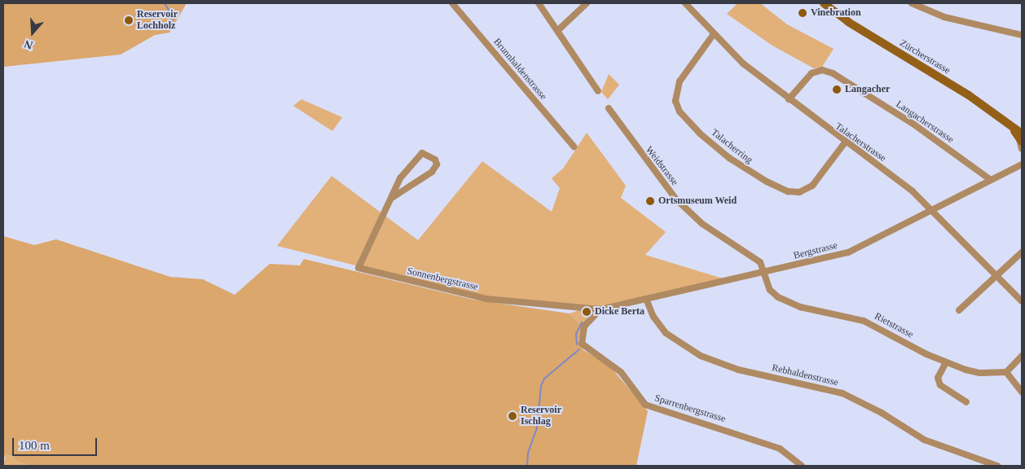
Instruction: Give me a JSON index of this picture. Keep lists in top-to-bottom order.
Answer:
{
  "streets": {
    "main road": ["Zürcherstrasse"],
    "street": [
      "Brunnhaldenstrasse",
      "Langacherstrasse",
      "Talacherstrasse",
      "Talacherring",
      "Weidstrasse",
      "Bergstrasse",
      "Sonnenbergstrasse",
      "Rietstrasse",
      "Rebhaldenstrasse",
      "Sparrenbergstrasse"
    ]
  },
  "crossings": [
    ["Langacherstrasse", "Talacherstrasse"],
    ["Langacherstrasse", "Bergstrasse"],
    ["Talacherstrasse", "Talacherring"],
    ["Talacherstrasse", "Bergstrasse"],
    ["Weidstrasse", "Bergstrasse"],
    ["Weidstrasse", "Rietstrasse"],
    ["Bergstrasse", "Sonnenbergstrasse"],
    ["Bergstrasse", "Rietstrasse"],
    ["Bergstrasse", "Rebhaldenstrasse"],
    ["Bergstrasse", "Sparrenbergstrasse"],
    ["Sonnenbergstrasse", "Sparrenbergstrasse"]
  ],
  "places": [
    "Vinebration",
    "Reservoir Lochholz",
    "Langacher",
    "Ortsmuseum Weid",
    "Dicke Berta",
    "Reservoir Ischlag"
  ],
  "scale_bar": "100 m",
  "north": "bottom"
}
